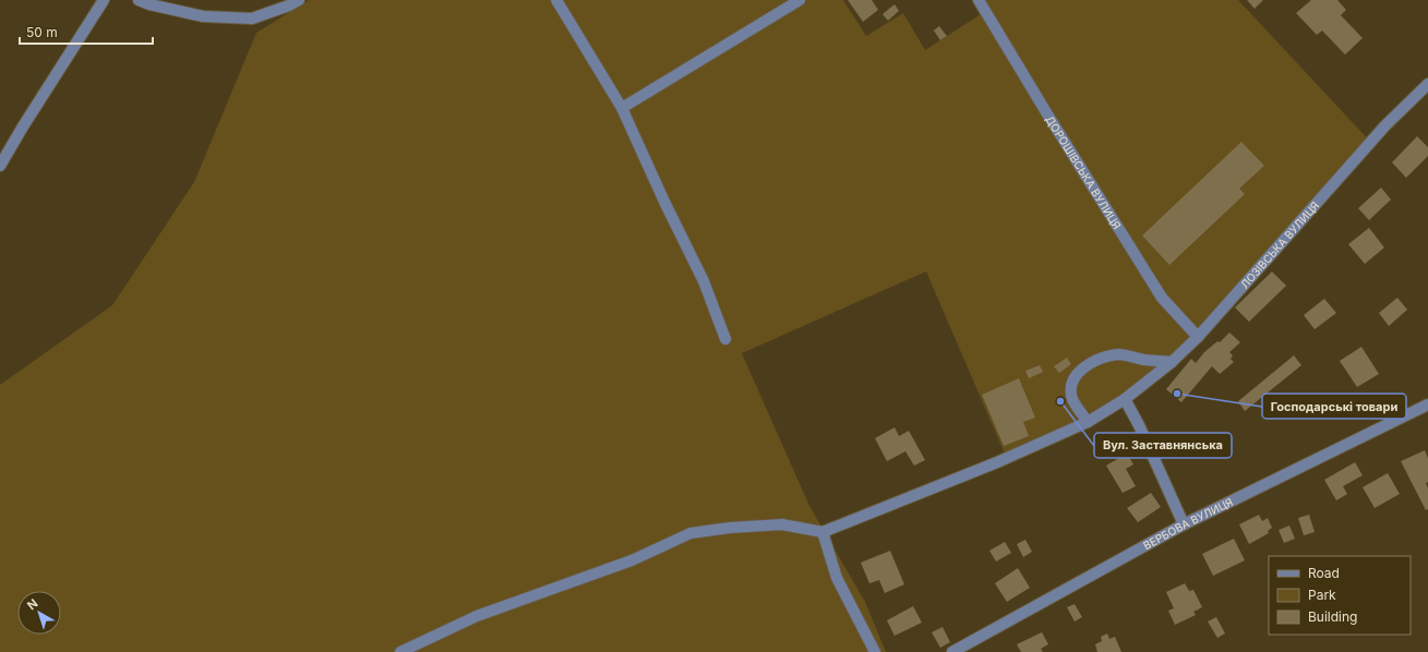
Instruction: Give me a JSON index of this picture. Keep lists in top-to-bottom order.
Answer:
{
  "streets": {
    "street": ["ДОРОШІВСЬКА ВУЛИЦЯ", "ЛОЗІВСЬКА ВУЛИЦЯ", "ВЕРБОВА ВУЛИЦЯ"]
  },
  "crossings": [
    ["ДОРОШІВСЬКА ВУЛИЦЯ", "ЛОЗІВСЬКА ВУЛИЦЯ"]
  ],
  "places": ["Господарські товари", "Вул. Заставнянська"],
  "legend": ["Road", "Park", "Building"],
  "scale_bar": "50 m",
  "north": "top left"
}
